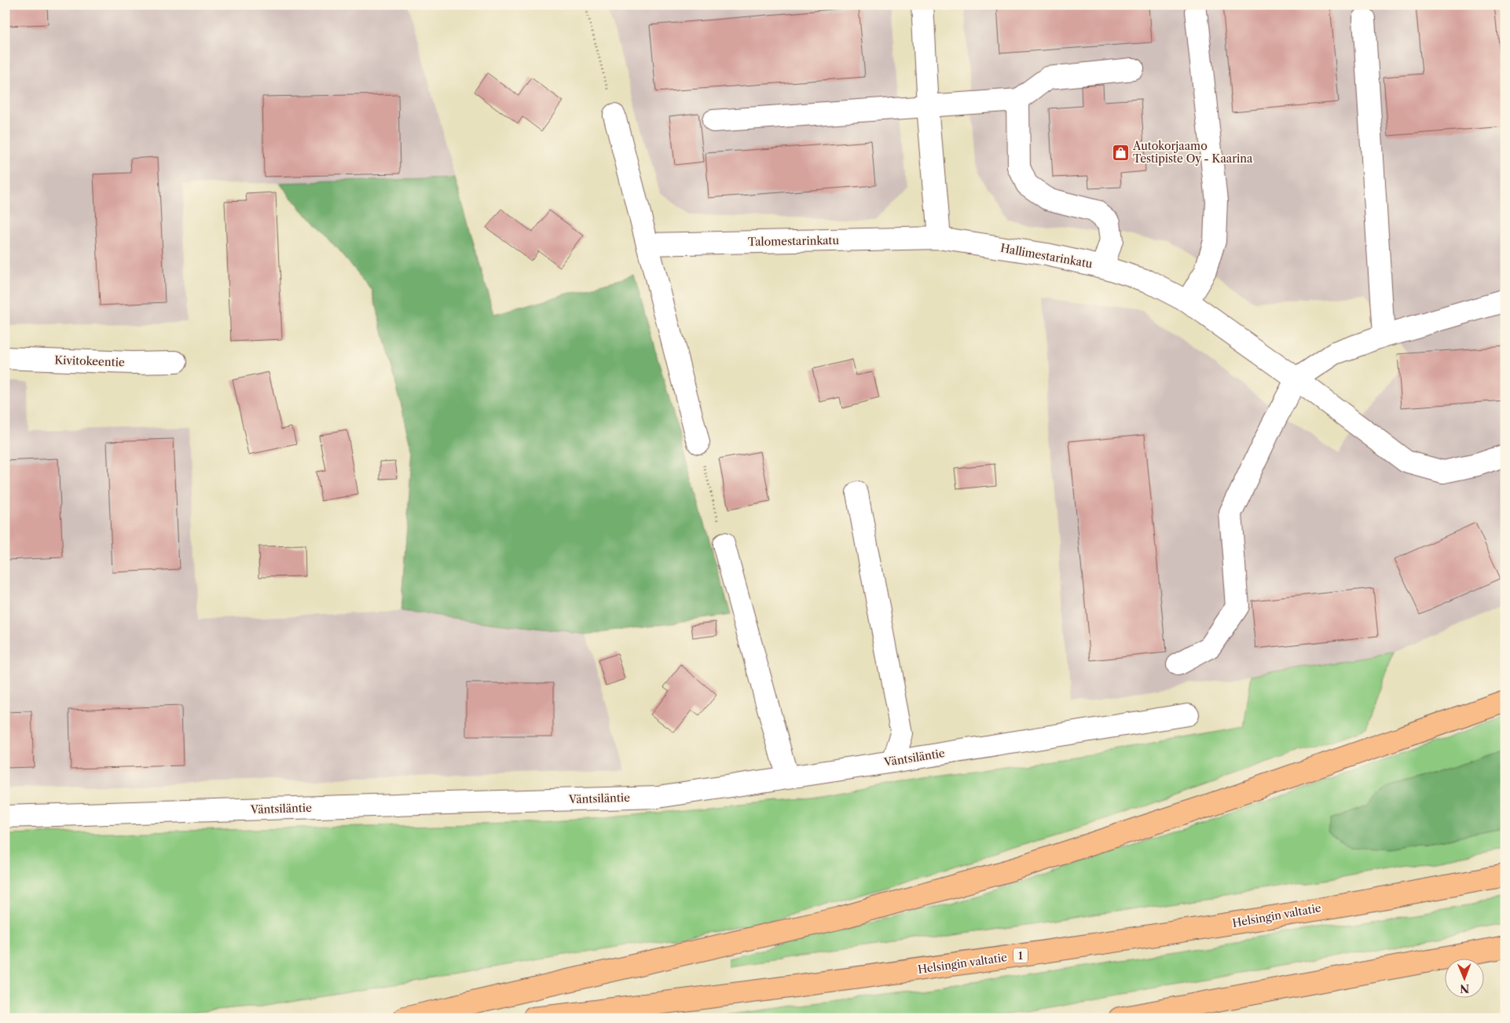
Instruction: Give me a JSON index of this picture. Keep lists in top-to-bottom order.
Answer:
{
  "streets": {
    "highway": ["Helsingin valtatie", "1"],
    "street": [
      "Talomestarinkatu",
      "Hallimestarinkatu",
      "Kivitokeentie",
      "Väntsiläntie"
    ]
  },
  "crossings": [
    ["Talomestarinkatu", "Hallimestarinkatu"]
  ],
  "places": {
    "shop": ["Autokorjaamo Testipiste Oy - Kaarina"]
  },
  "north": "bottom"
}
